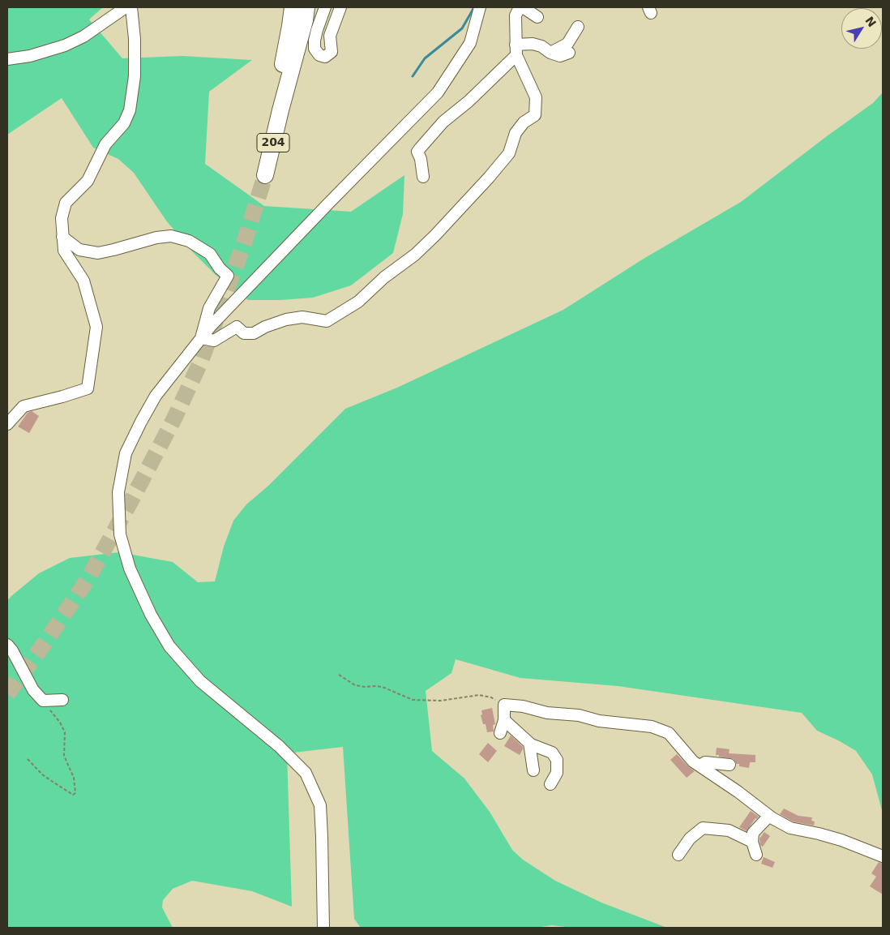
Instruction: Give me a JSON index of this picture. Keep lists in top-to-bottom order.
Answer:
{
  "streets": {
    "highway": ["204"]
  },
  "north": "top right"
}
